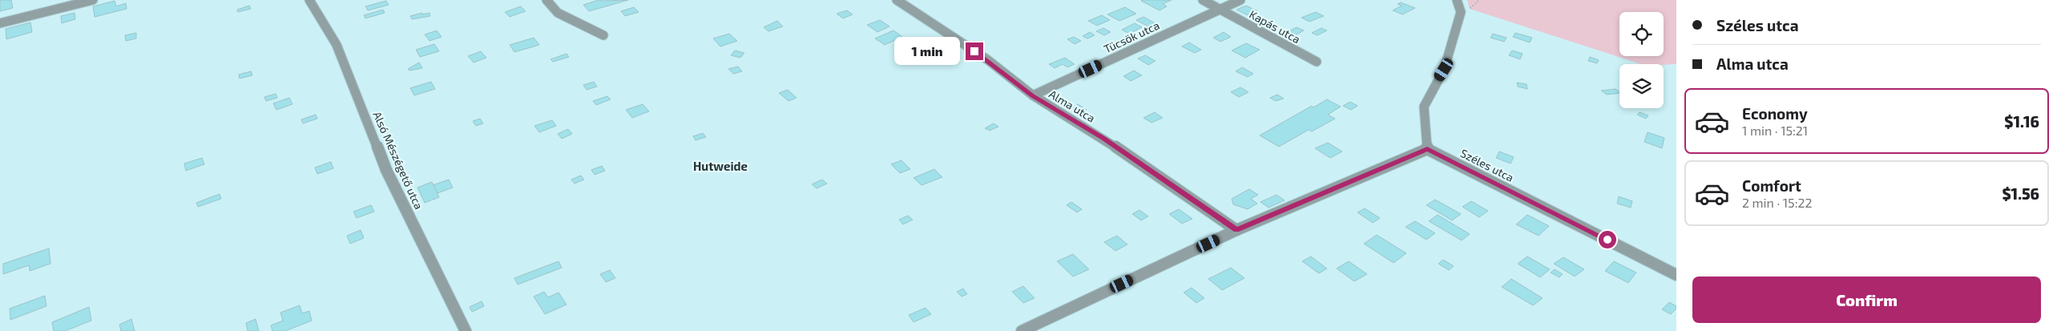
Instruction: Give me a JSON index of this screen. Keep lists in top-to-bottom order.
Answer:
{
  "streets": {
    "street": [
      "Kapás utca",
      "Tücsök utca",
      "Alma utca",
      "Alsó Mészégető utca",
      "Széles utca"
    ]
  },
  "crossings": [
    ["Kapás utca", "Tücsök utca"],
    ["Tücsök utca", "Alma utca"]
  ],
  "districts": ["Hutweide"],
  "page": {
    "banner": ["Széles utca", "Alma utca"],
    "bubble": "1 min",
    "list": [
      {
        "name": "Economy",
        "note": "1 min · 15:21",
        "value": "$1.16"
      },
      {
        "name": "Comfort",
        "note": "2 min · 15:22",
        "value": "$1.56"
      }
    ],
    "buttons": "Confirm"
  }
}
